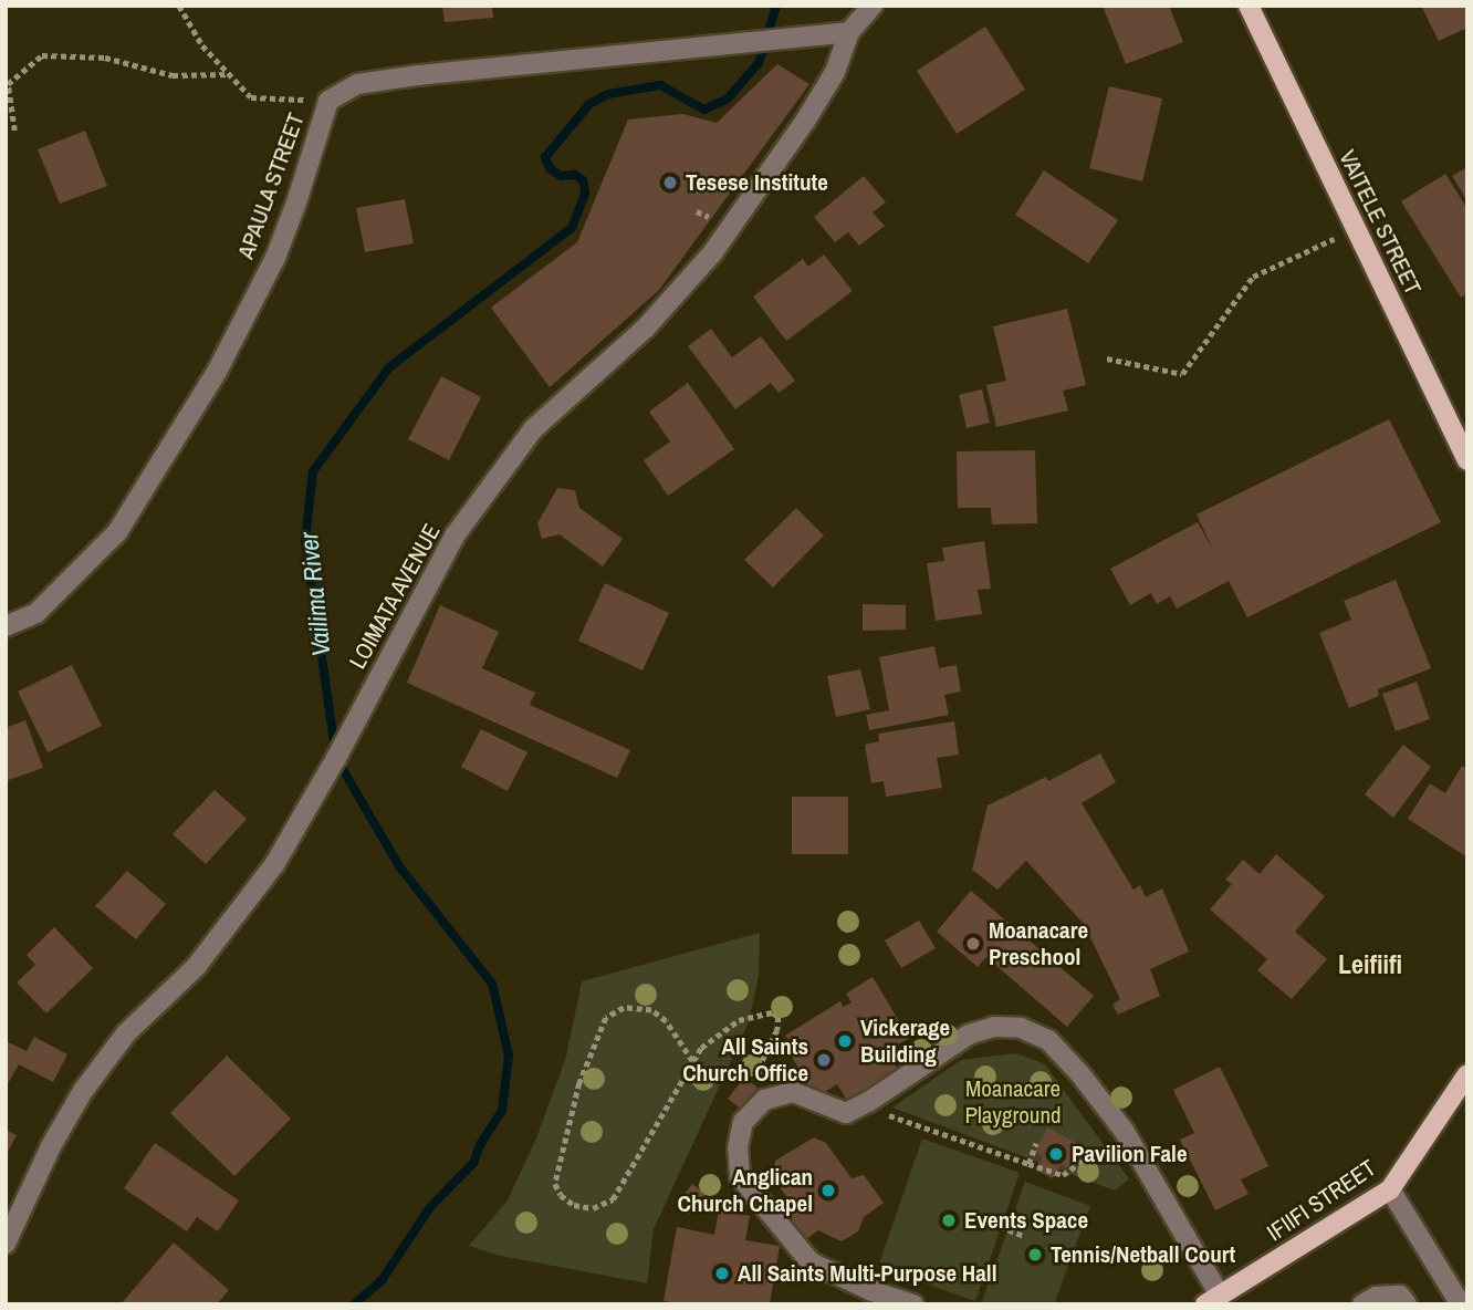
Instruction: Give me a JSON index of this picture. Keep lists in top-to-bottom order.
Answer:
{
  "streets": {
    "main road": ["VAITELE STREET", "IFIIFI STREET"],
    "street": ["APAULA STREET", "LOIMATA AVENUE"]
  },
  "crossings": [
    ["APAULA STREET", "LOIMATA AVENUE"]
  ],
  "districts": ["Leifiifi"],
  "water": ["Vailima River"],
  "parks": ["Moanacare Playground"],
  "places": [
    "Tesese Institute",
    "Moanacare Preschool",
    "Vickerage Building",
    "All Saints Church Office",
    "Pavilion Fale",
    "Anglican Church Chapel",
    "Events Space",
    "Tennis/Netball Court",
    "All Saints Multi-Purpose Hall"
  ]
}
